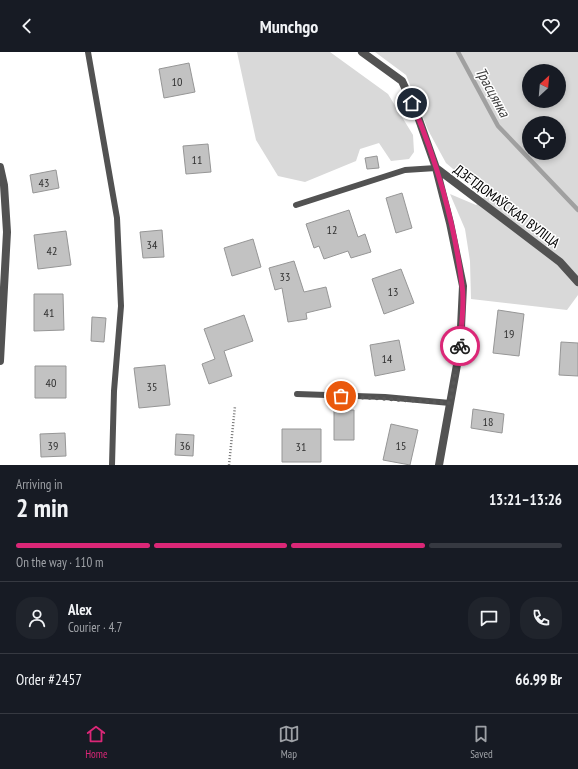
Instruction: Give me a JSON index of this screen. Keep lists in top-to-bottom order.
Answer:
{
  "streets": {
    "street": ["ДЗЕТДОМАЎСКАЯ ВУЛІЦА"]
  },
  "water": ["Трасцянка"],
  "house_numbers": [
    "10",
    "11",
    "43",
    "12",
    "34",
    "42",
    "33",
    "13",
    "41",
    "19",
    "14",
    "40",
    "35",
    "18",
    "39",
    "36",
    "15",
    "31"
  ],
  "north": "top right",
  "page": {
    "header": "Munchgo",
    "heading": ["2 min", "Arriving in", "13:21–13:26"],
    "panel": [
      "Alex",
      "Courier · 4.7",
      "Order #2457",
      "66.99 Br"
    ],
    "bar": "On the way · 110 m",
    "tabs": ["Home", "Map", "Saved"]
  }
}
